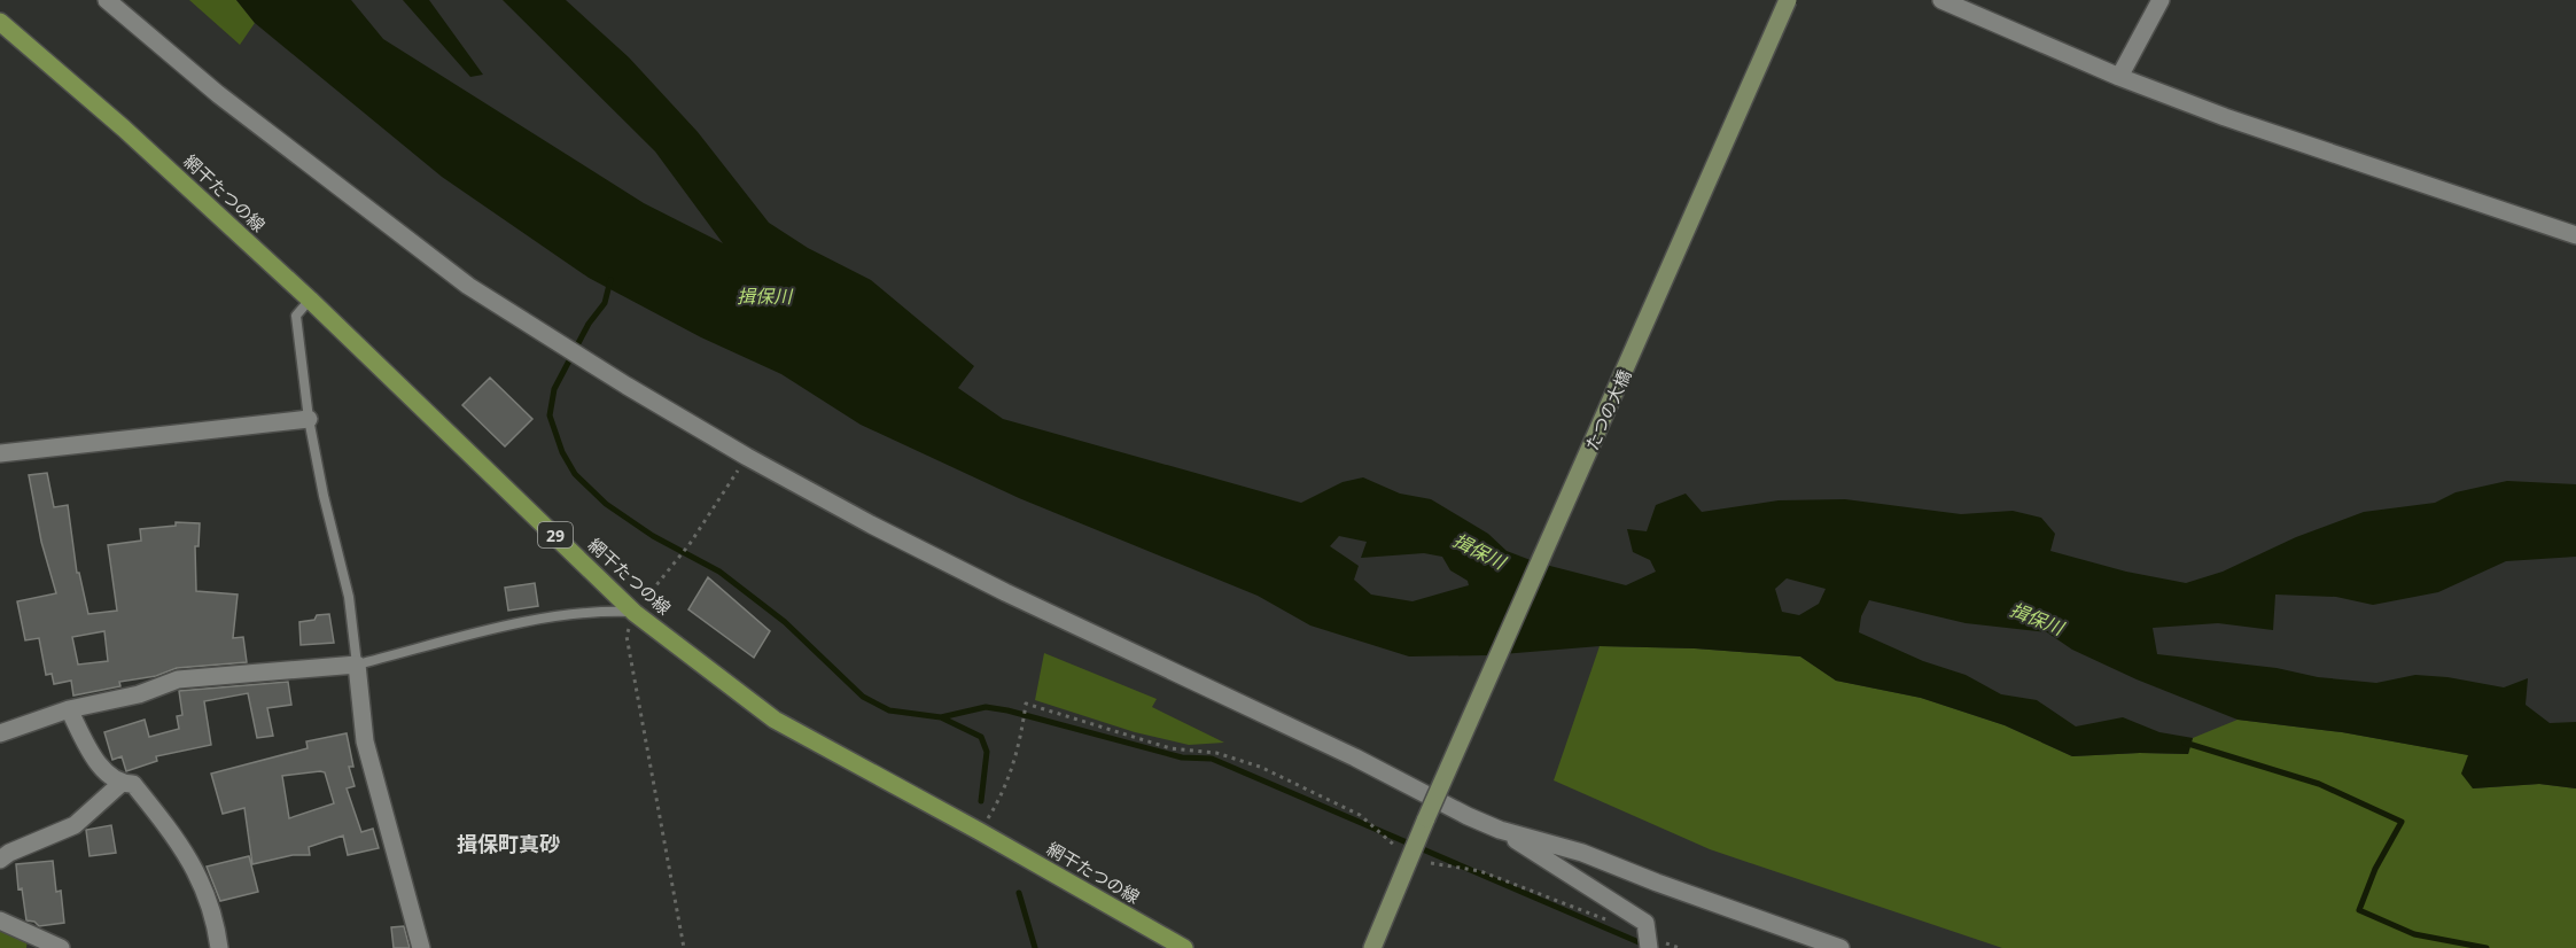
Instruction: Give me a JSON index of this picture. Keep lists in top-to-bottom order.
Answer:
{
  "streets": {
    "main road": ["網干たつの線", "29"],
    "street": ["たつの大橋"]
  },
  "districts": ["揖保町真砂"],
  "water": ["揖保川"]
}
